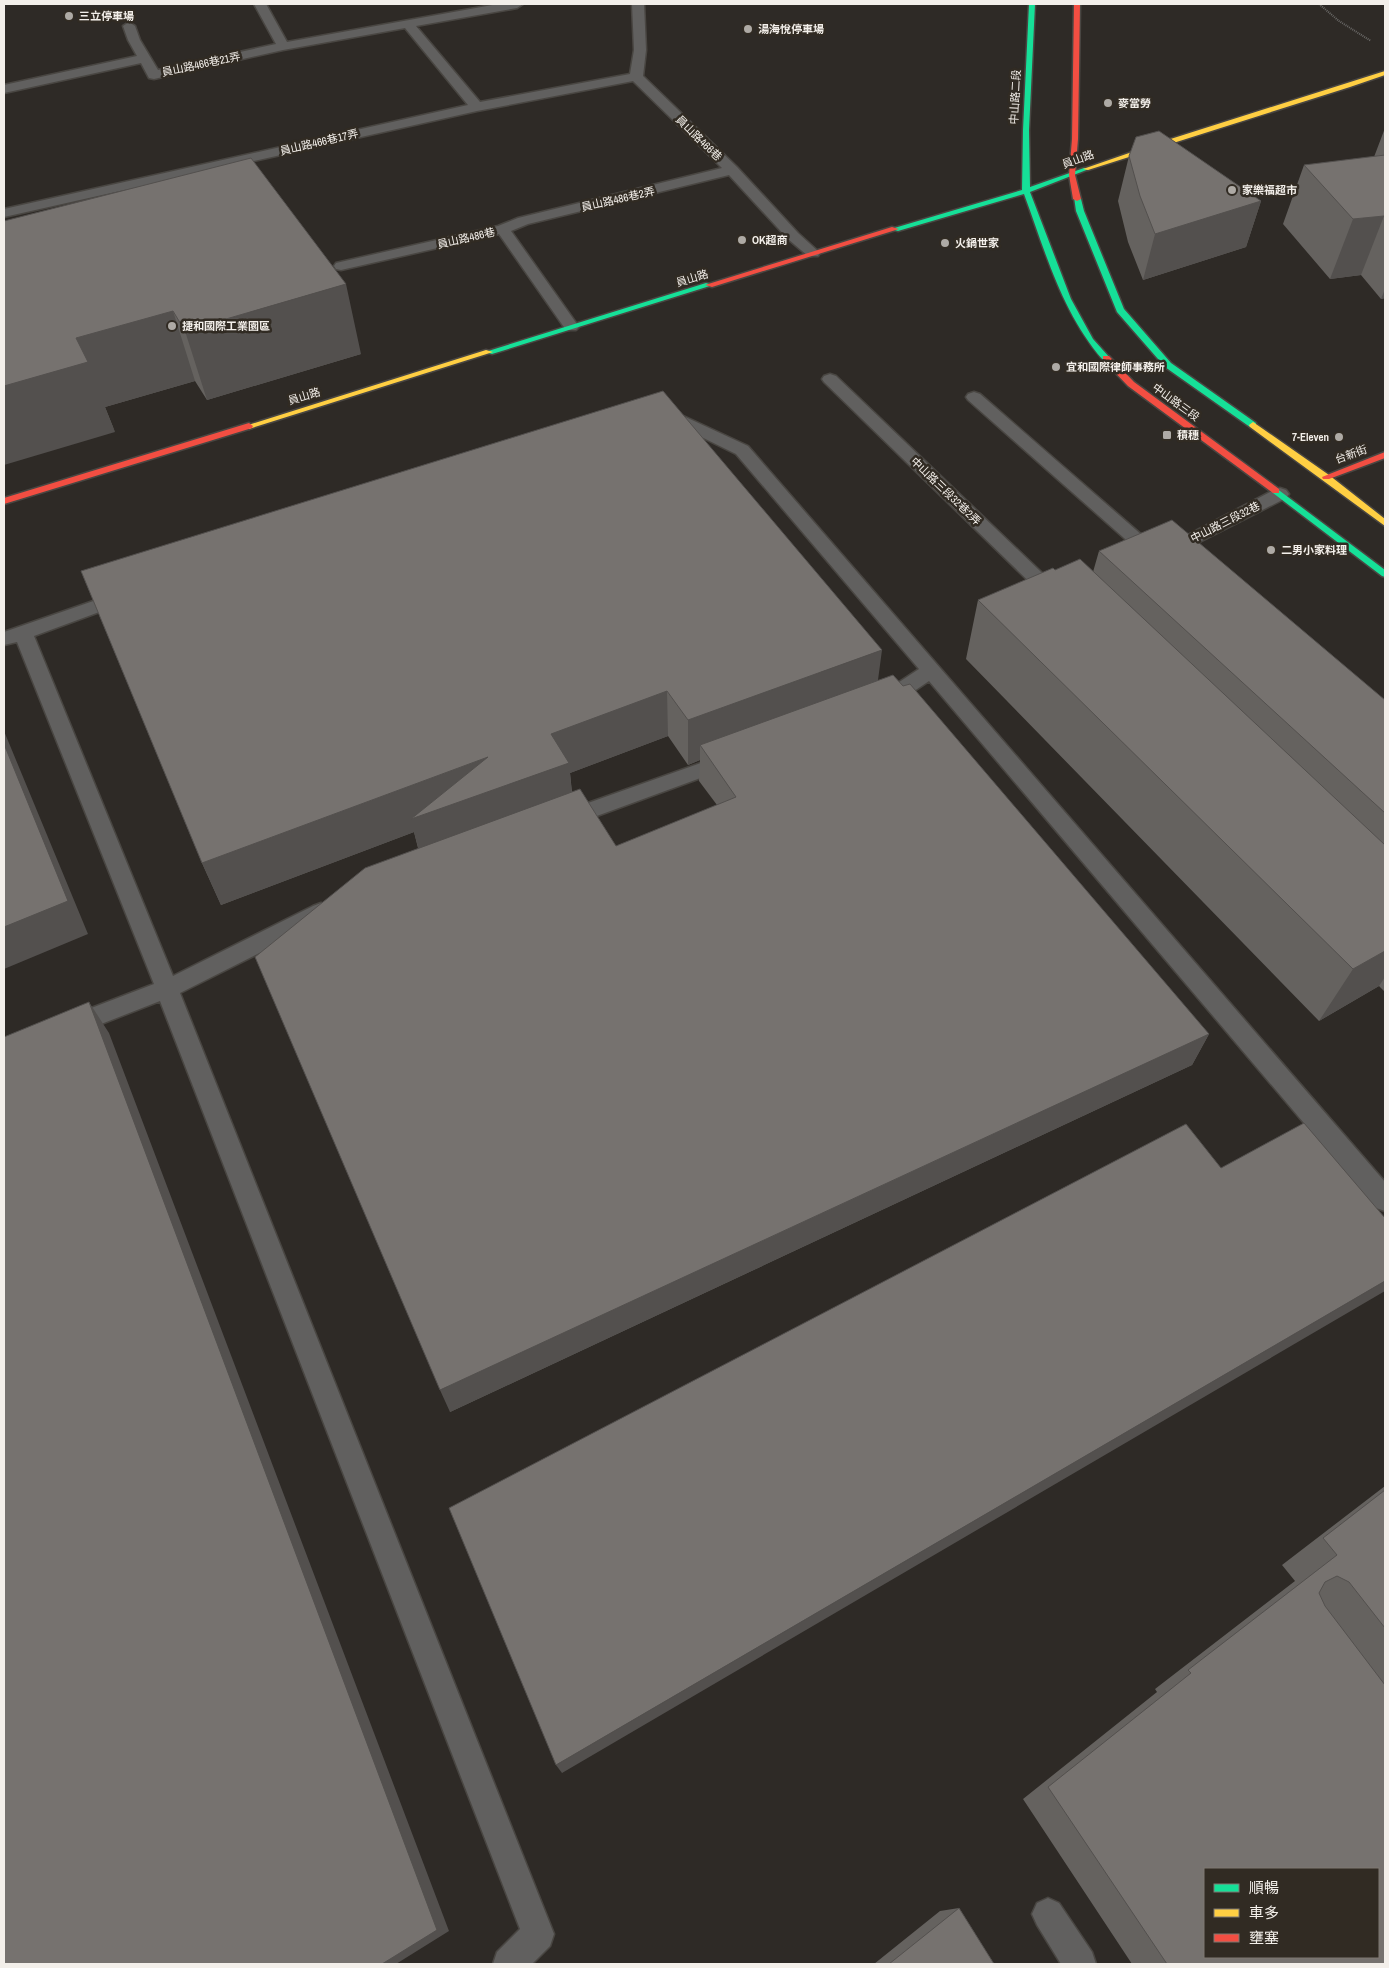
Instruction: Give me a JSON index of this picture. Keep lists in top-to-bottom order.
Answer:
{
  "streets": {
    "main road": [
      "中山路二段",
      "員山路",
      "中山路三段",
      "台新街"
    ],
    "lane": [
      "員山路466巷21弄",
      "員山路466巷",
      "員山路466巷17弄",
      "員山路486巷2弄",
      "員山路486巷",
      "中山路三段32巷2弄",
      "中山路三段32巷"
    ]
  },
  "crossings": [
    ["中山路二段", "員山路"],
    ["中山路二段", "中山路三段"],
    ["員山路466巷", "員山路466巷17弄"],
    ["員山路466巷", "員山路"],
    ["員山路466巷", "員山路486巷2弄"],
    ["員山路", "員山路486巷"],
    ["員山路", "中山路三段"],
    ["員山路486巷2弄", "員山路486巷"],
    ["中山路三段", "台新街"],
    ["中山路三段", "中山路三段32巷"]
  ],
  "places": {
    "other": [
      "三立停車場",
      "湯海悅停車場",
      "麥當勞",
      "家樂福超市",
      "OK超商",
      "火鍋世家",
      "捷和國際工業園區",
      "宜和國際律師事務所",
      "7-Eleven",
      "二男小家料理"
    ],
    "transit": ["積穗"]
  },
  "legend": ["順暢", "車多", "壅塞"]
}
